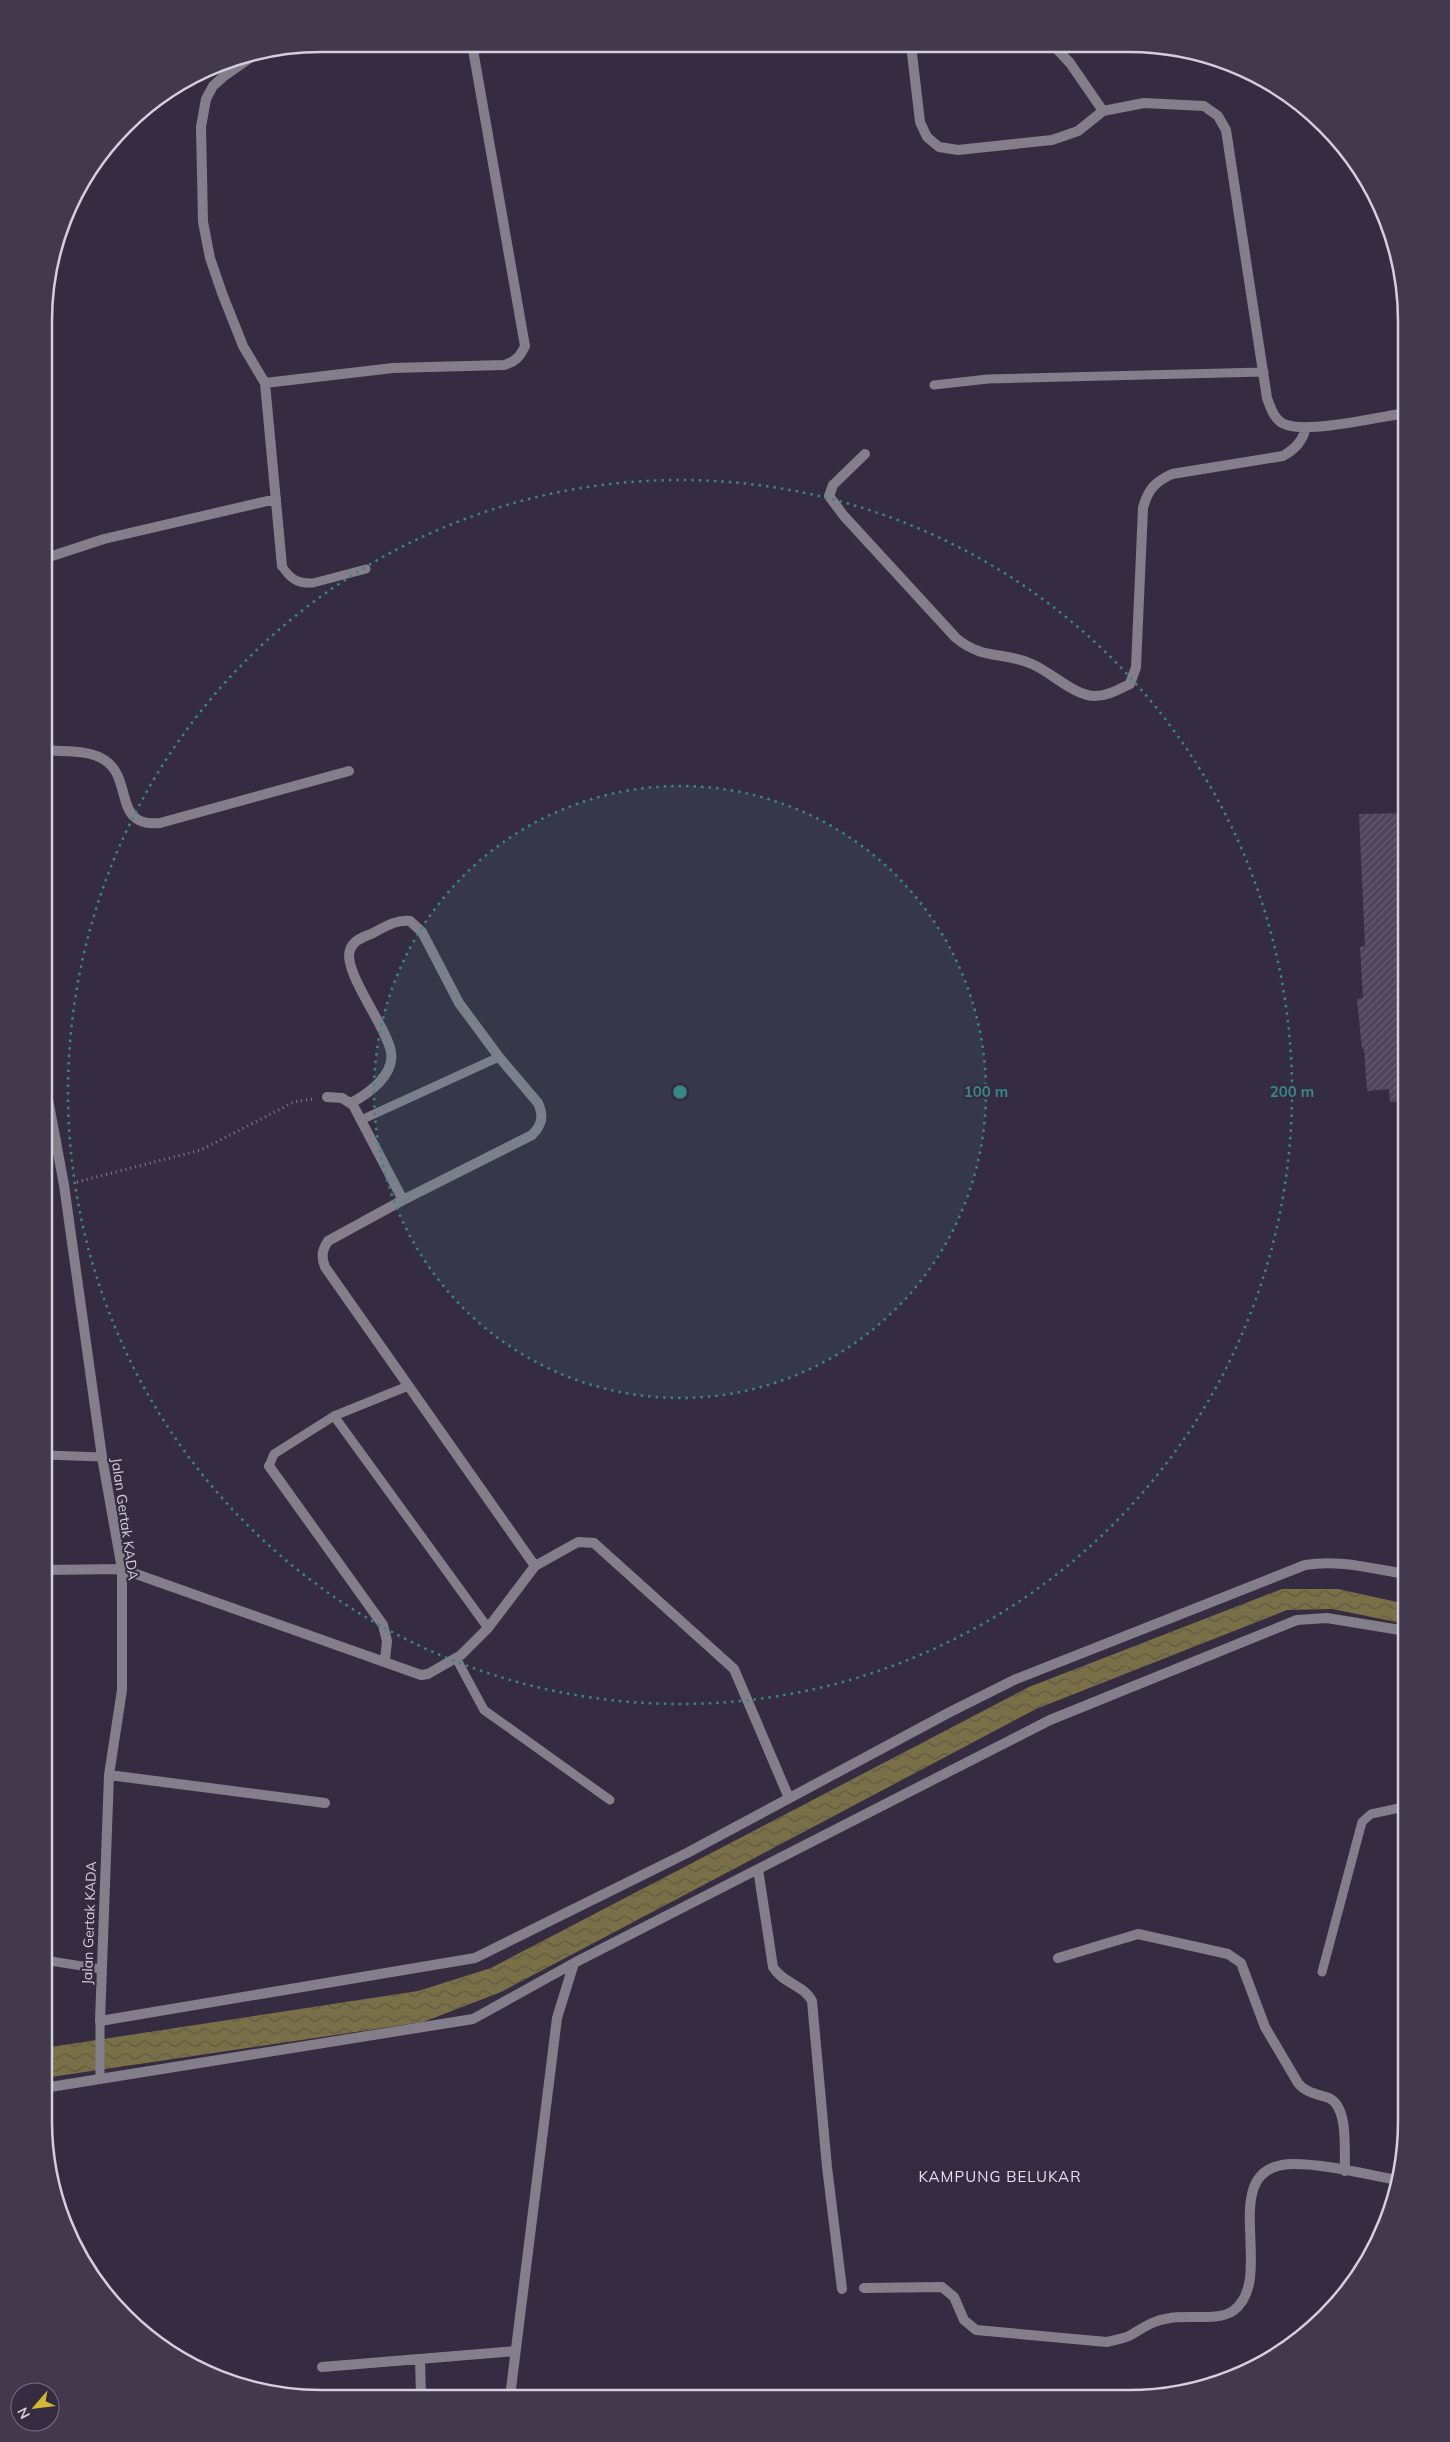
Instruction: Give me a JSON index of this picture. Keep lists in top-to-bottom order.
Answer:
{
  "streets": {
    "street": ["Jalan Gertak KADA"]
  },
  "districts": ["KAMPUNG BELUKAR"],
  "north": "bottom left",
  "rings": ["100 m", "200 m"]
}
